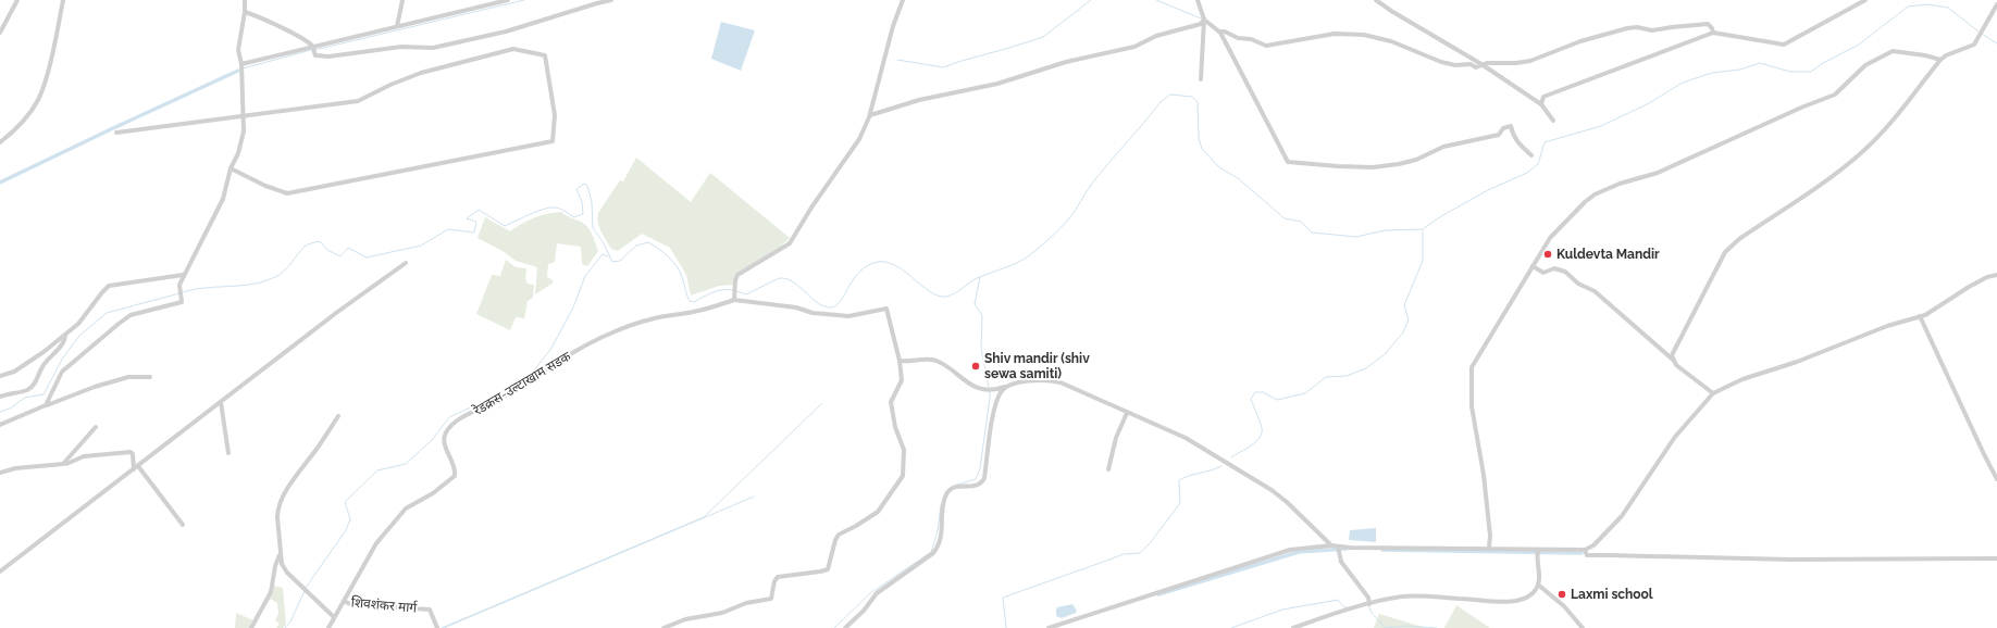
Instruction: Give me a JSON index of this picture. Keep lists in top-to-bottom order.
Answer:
{
  "streets": {
    "street": ["रेडक्रस-उल्टाखाम सडक", "शिवशंकर मार्ग"]
  },
  "crossings": [
    ["रेडक्रस-उल्टाखाम सडक", "शिवशंकर मार्ग"]
  ],
  "places": ["Kuldevta Mandir", "Shiv mandir (shiv sewa samiti)", "Laxmi school"]
}
